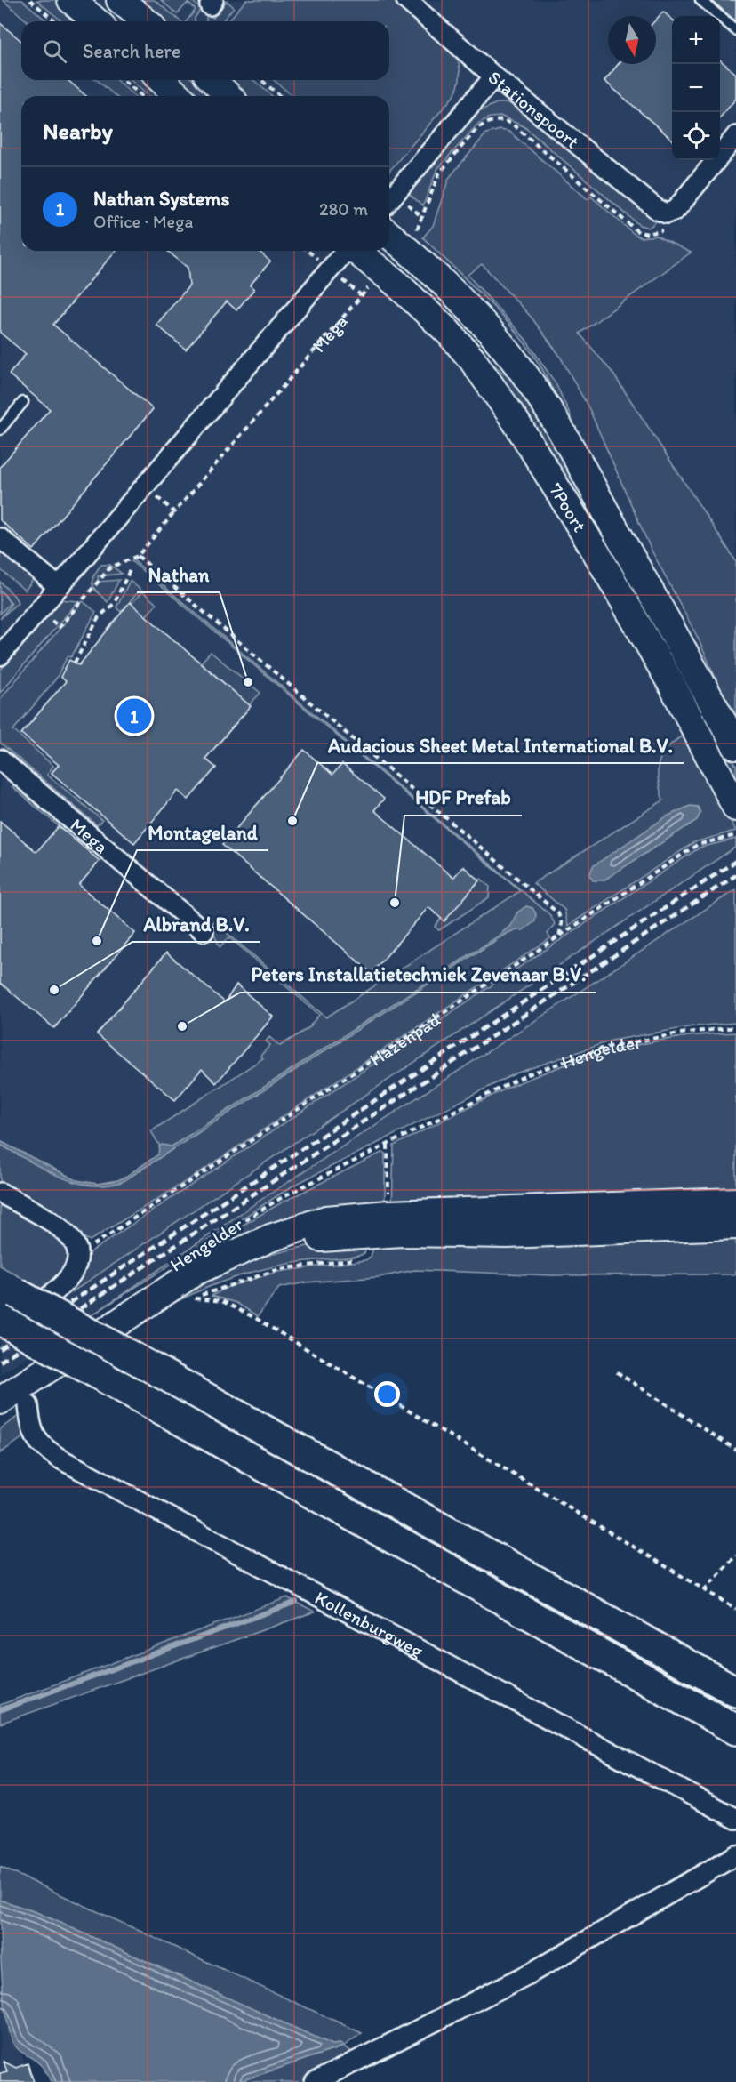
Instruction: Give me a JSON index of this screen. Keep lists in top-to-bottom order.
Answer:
{
  "streets": {
    "street": [
      "Stationspoort",
      "Mega",
      "7Poort",
      "Hengelder",
      "Kollenburgweg"
    ],
    "path": ["Hazenpad"]
  },
  "crossings": [
    ["Mega", "7Poort"]
  ],
  "places": [
    "Nathan",
    "Audacious Sheet Metal International B.V.",
    "HDF Prefab",
    "Montageland",
    "Albrand B.V.",
    "Peters Installatietechniek Zevenaar B.V."
  ],
  "north": "bottom",
  "page": {
    "map_buttons": ["+", "−"],
    "search": "Search here",
    "heading": "Nearby",
    "list": [
      {
        "mark": "1",
        "name": "Nathan Systems",
        "note": "Office · Mega",
        "value": "280 m"
      }
    ],
    "pins": "1"
  }
}
